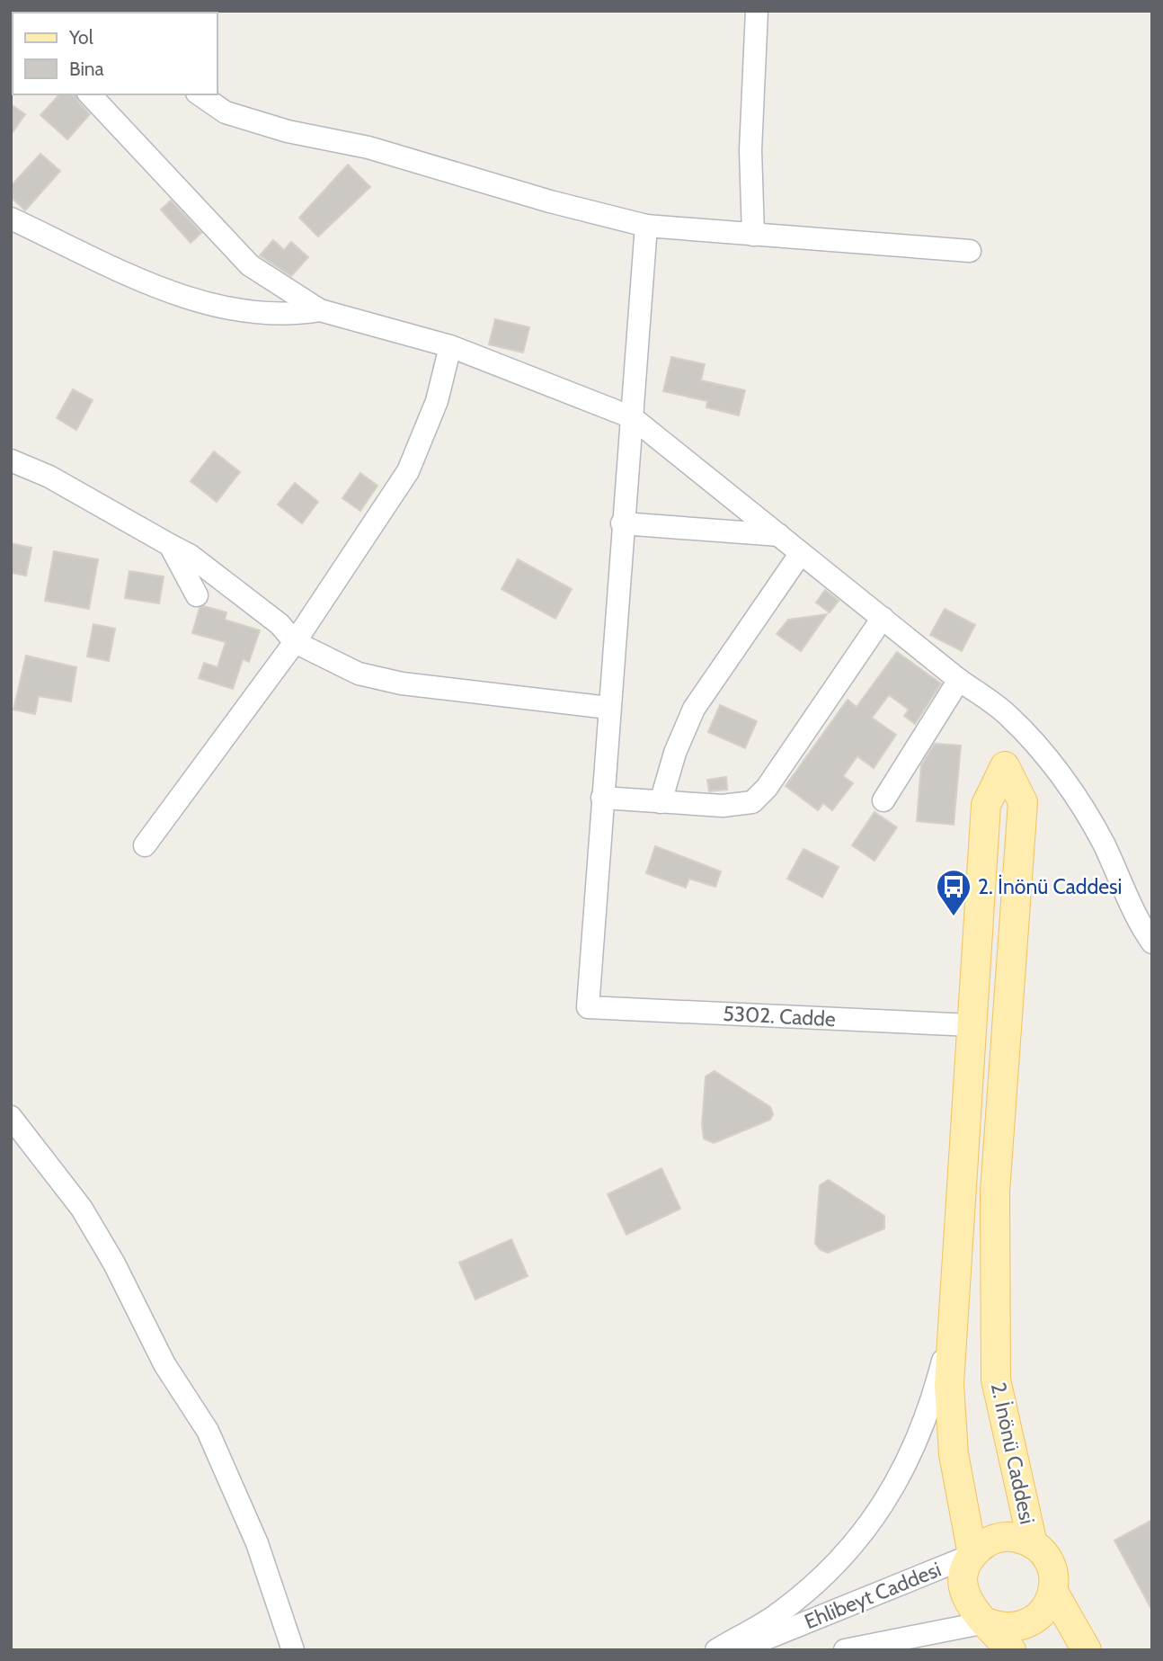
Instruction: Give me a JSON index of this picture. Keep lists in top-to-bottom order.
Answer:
{
  "streets": {
    "main road": ["2. İnönü Caddesi"],
    "street": ["5302. Cadde", "Ehlibeyt Caddesi"]
  },
  "crossings": [
    ["5302. Cadde", "2. İnönü Caddesi"],
    ["2. İnönü Caddesi", "Ehlibeyt Caddesi"]
  ],
  "places": {
    "bus stop": ["2. İnönü Caddesi"]
  },
  "legend": ["Yol", "Bina"]
}
